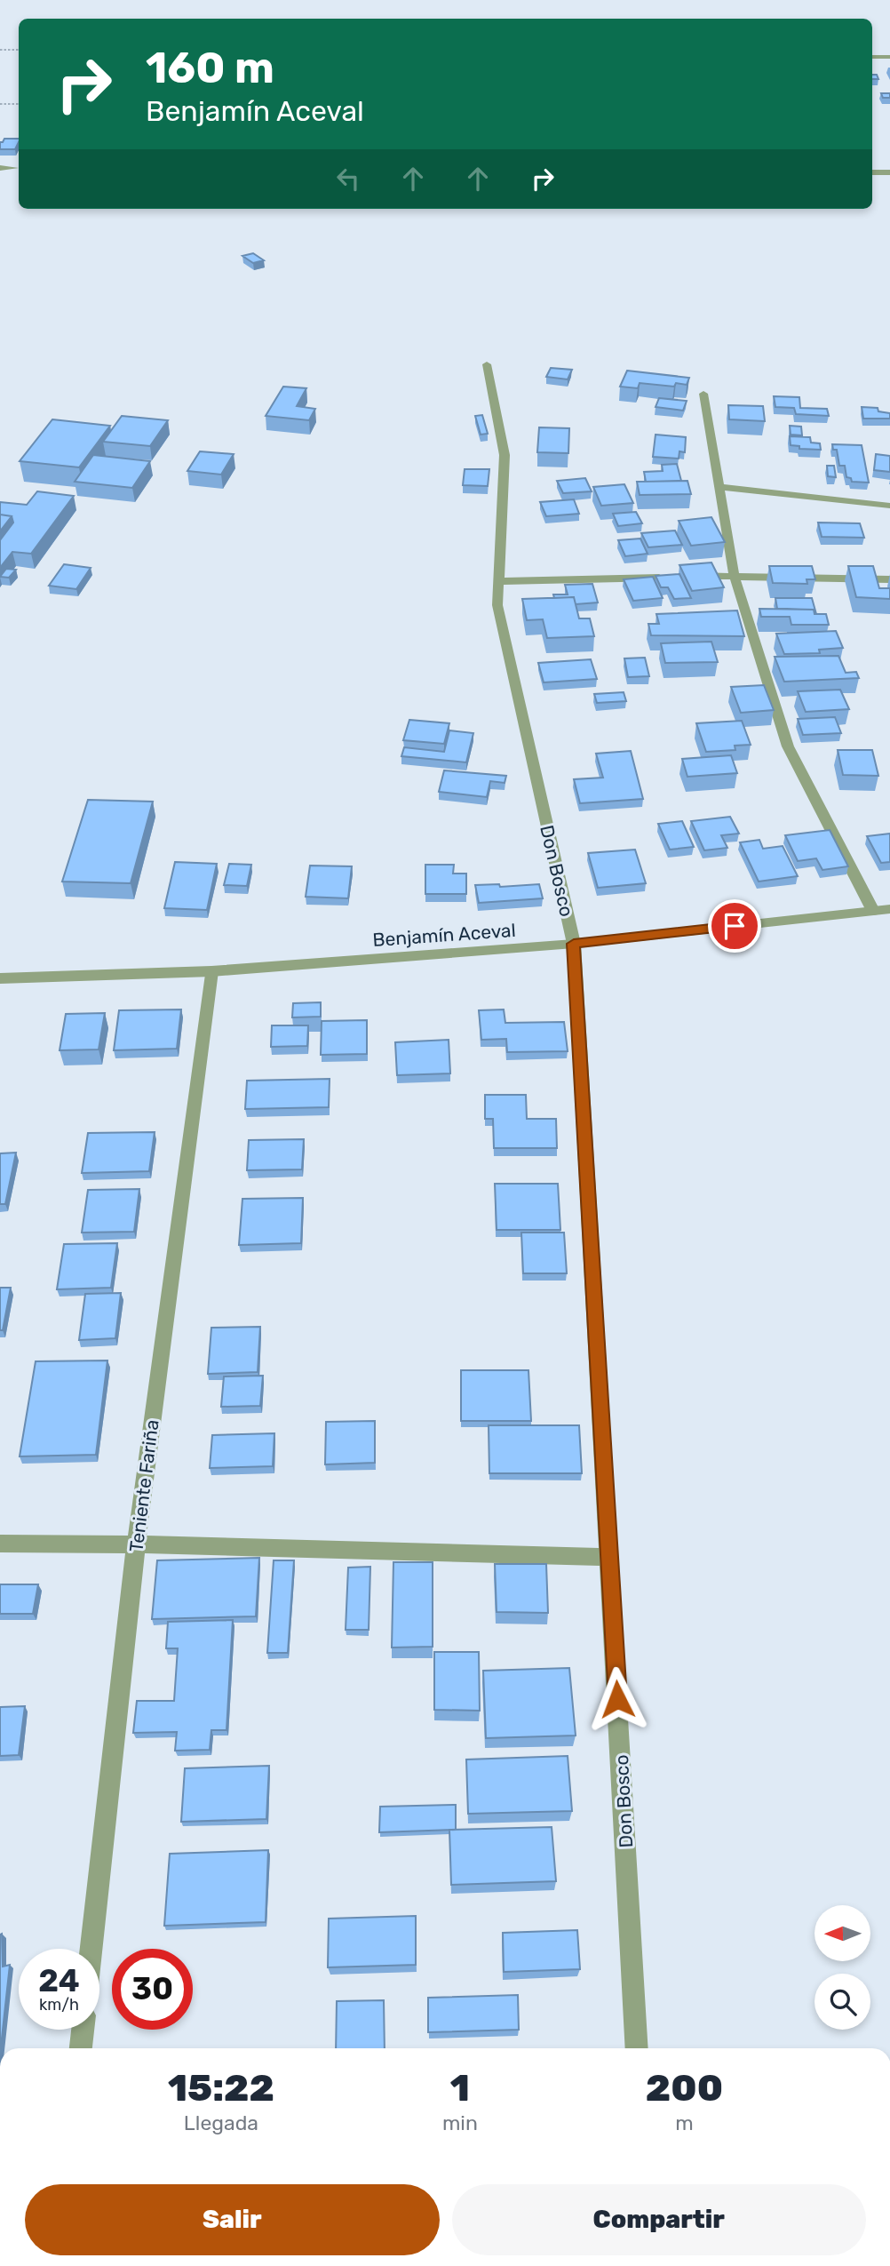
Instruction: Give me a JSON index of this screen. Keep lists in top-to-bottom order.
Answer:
{
  "streets": {
    "street": ["Don Bosco", "Benjamín Aceval", "Teniente Fariña"]
  },
  "crossings": [
    ["Don Bosco", "Benjamín Aceval"],
    ["Benjamín Aceval", "Teniente Fariña"]
  ],
  "north": "left",
  "page": {
    "turn": ["160 m", "Benjamín Aceval"],
    "speed": "24 km/h",
    "limit": "30",
    "eta": [
      "15:22",
      "Llegada",
      "1",
      "min",
      "200",
      "m"
    ],
    "buttons": ["Salir", "Compartir"]
  }
}
